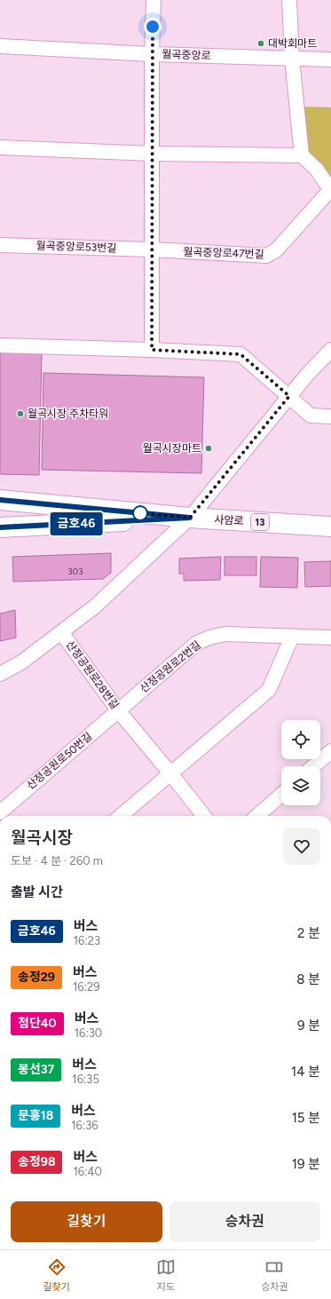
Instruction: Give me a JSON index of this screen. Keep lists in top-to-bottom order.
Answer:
{
  "streets": {
    "main road": ["사암로", "13"],
    "street": [
      "월곡중앙로",
      "월곡중앙로53번길",
      "월곡중앙로47번길",
      "산정공원로2번길",
      "산정공원로28번길",
      "산정공원로50번길"
    ]
  },
  "crossings": [
    ["월곡중앙로53번길", "월곡중앙로47번길"],
    ["산정공원로2번길", "산정공원로28번길"],
    ["산정공원로2번길", "산정공원로50번길"],
    ["산정공원로28번길", "산정공원로50번길"]
  ],
  "places": ["대박회마트", "월곡시장 주차타워", "월곡시장마트"],
  "lines": ["bus line 금호46"],
  "house_numbers": ["303"],
  "page": {
    "on_map": "금호46",
    "heading": [
      ["월곡시장", "도보 · 4 분 · 260 m"],
      "출발 시간"
    ],
    "list": [
      {
        "mark": "금호46",
        "name": "버스",
        "note": "16:23",
        "value": "2 분"
      },
      {
        "mark": "송정29",
        "name": "버스",
        "note": "16:29",
        "value": "8 분"
      },
      {
        "mark": "첨단40",
        "name": "버스",
        "note": "16:30",
        "value": "9 분"
      },
      {
        "mark": "봉선37",
        "name": "버스",
        "note": "16:35",
        "value": "14 분"
      },
      {
        "mark": "문흥18",
        "name": "버스",
        "note": "16:36",
        "value": "15 분"
      },
      {
        "mark": "송정98",
        "name": "버스",
        "note": "16:40",
        "value": "19 분"
      }
    ],
    "buttons": ["길찾기", "승차권"],
    "tabs": ["길찾기", "지도", "승차권"]
  }
}
